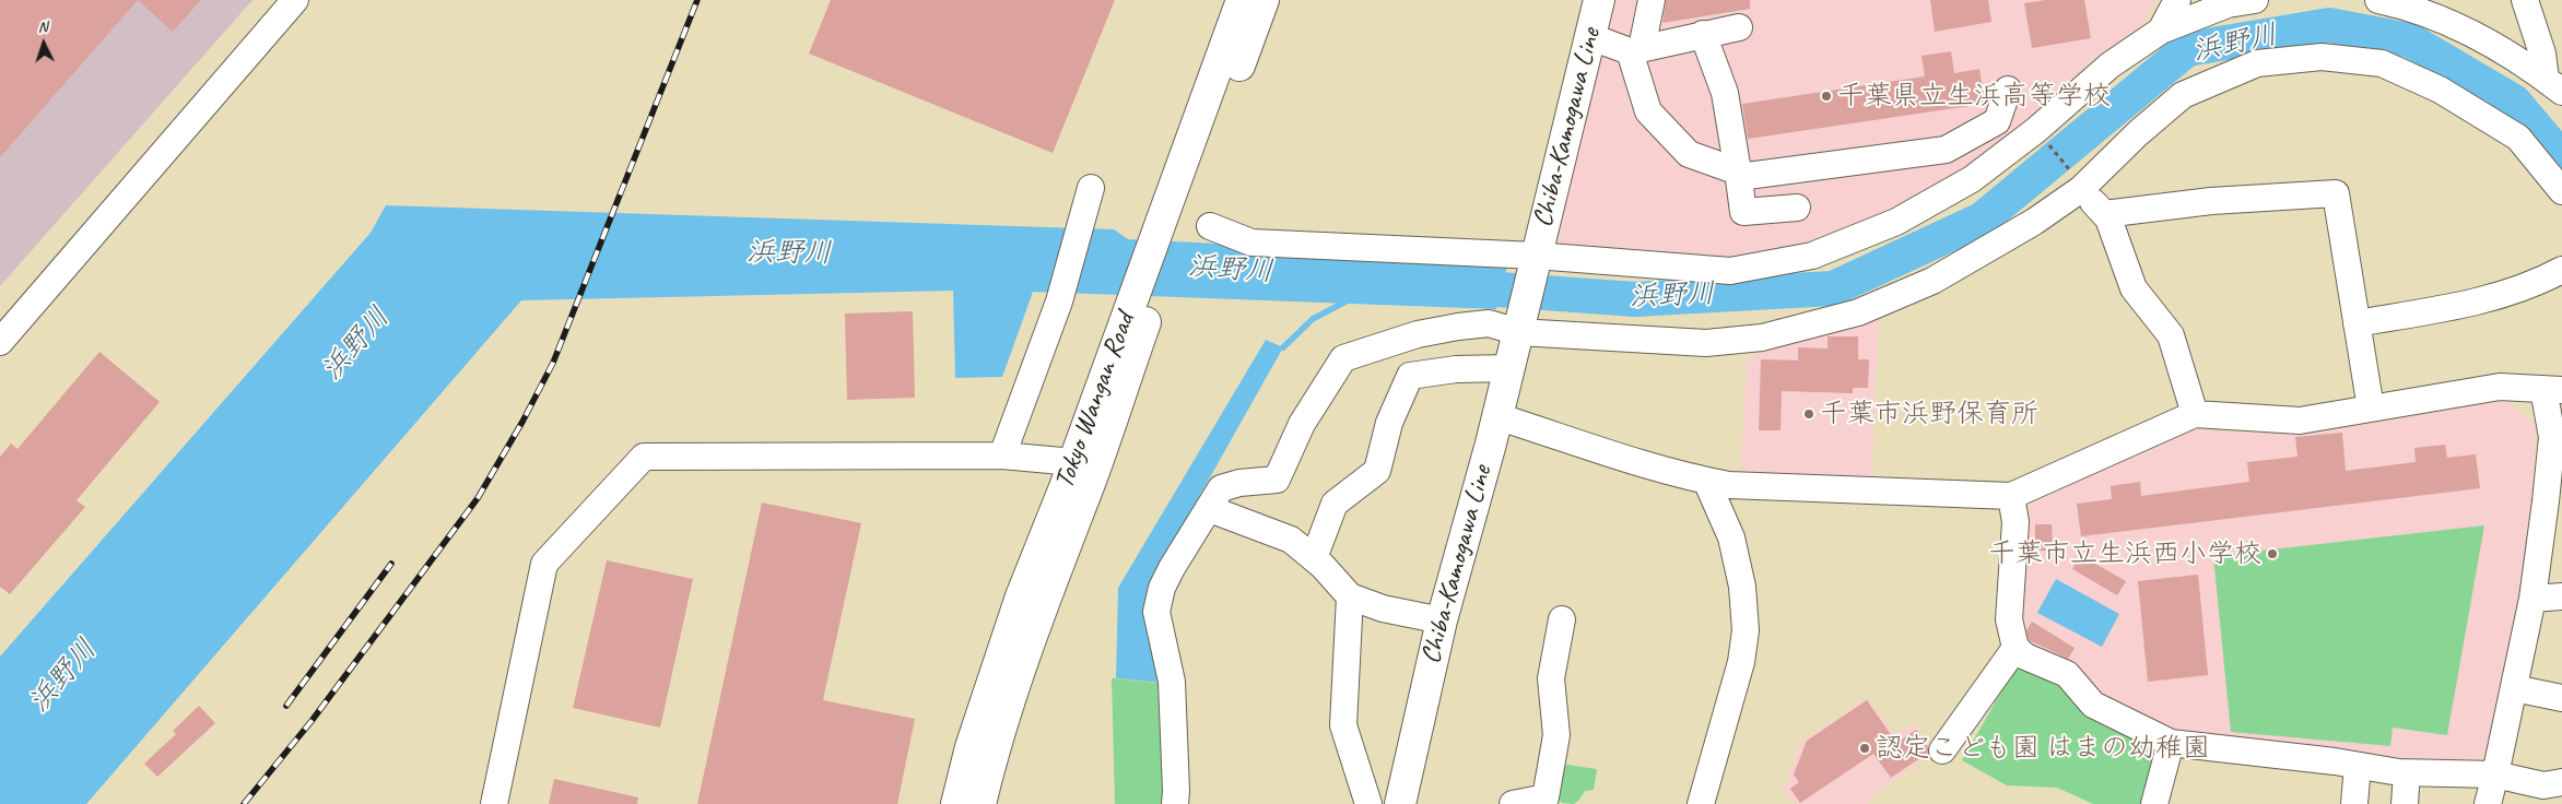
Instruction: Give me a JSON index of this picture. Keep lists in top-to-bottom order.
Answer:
{
  "streets": {
    "main road": ["Chiba-Kamogawa Line", "Tokyo Wangan Road"]
  },
  "water": ["浜野川"],
  "places": [
    "千葉県立生浜高等学校",
    "千葉市浜野保育所",
    "千葉市立生浜西小学校",
    "認定こども園 はまの幼稚園"
  ],
  "north": "top"
}
